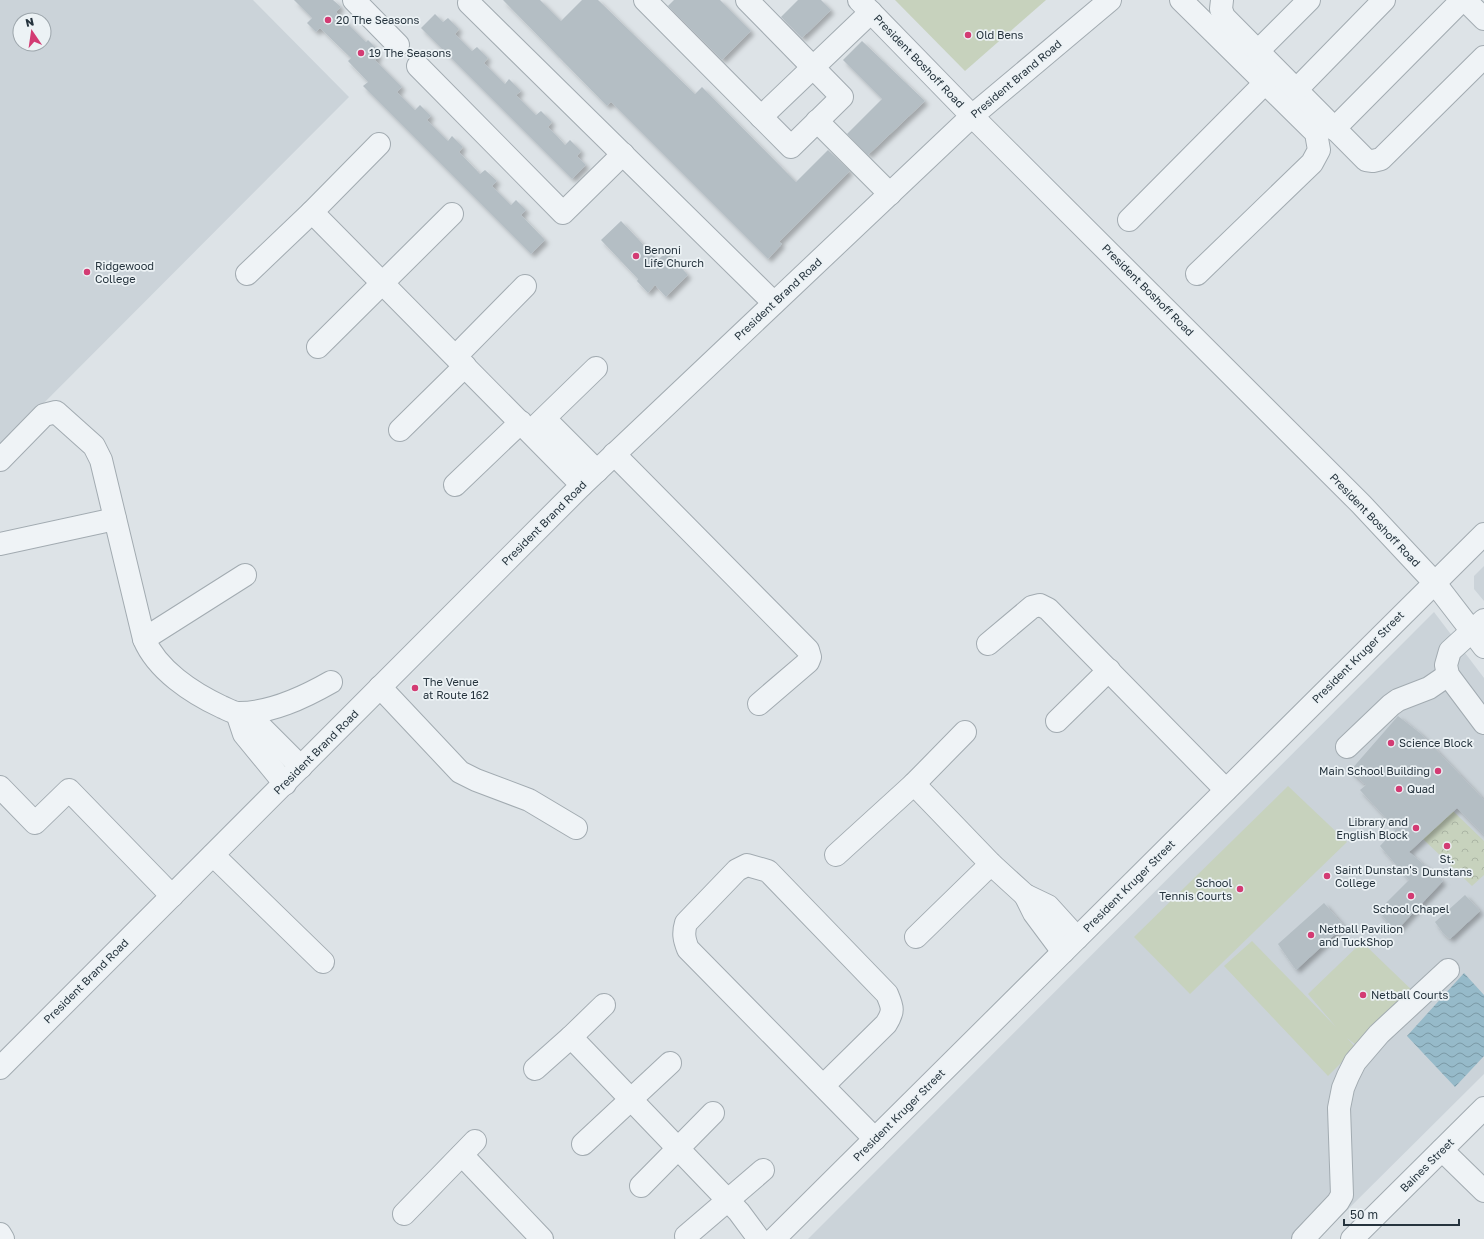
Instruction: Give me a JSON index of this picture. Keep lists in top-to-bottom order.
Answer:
{
  "streets": {
    "street": [
      "President Boshoff Road",
      "President Brand Road",
      "President Kruger Street",
      "Baines Street"
    ]
  },
  "crossings": [
    ["President Boshoff Road", "President Brand Road"],
    ["President Boshoff Road", "President Kruger Street"]
  ],
  "places": [
    "20 The Seasons",
    "Old Bens",
    "19 The Seasons",
    "Benoni Life Church",
    "Ridgewood College",
    "The Venue at Route 162",
    "Science Block",
    "Main School Building",
    "Quad",
    "Library and English Block",
    "St. Dunstans",
    "Saint Dunstan's College",
    "School Tennis Courts",
    "School Chapel",
    "Netball Pavilion and TuckShop",
    "Netball Courts"
  ],
  "scale_bar": "50 m",
  "north": "top"
}
